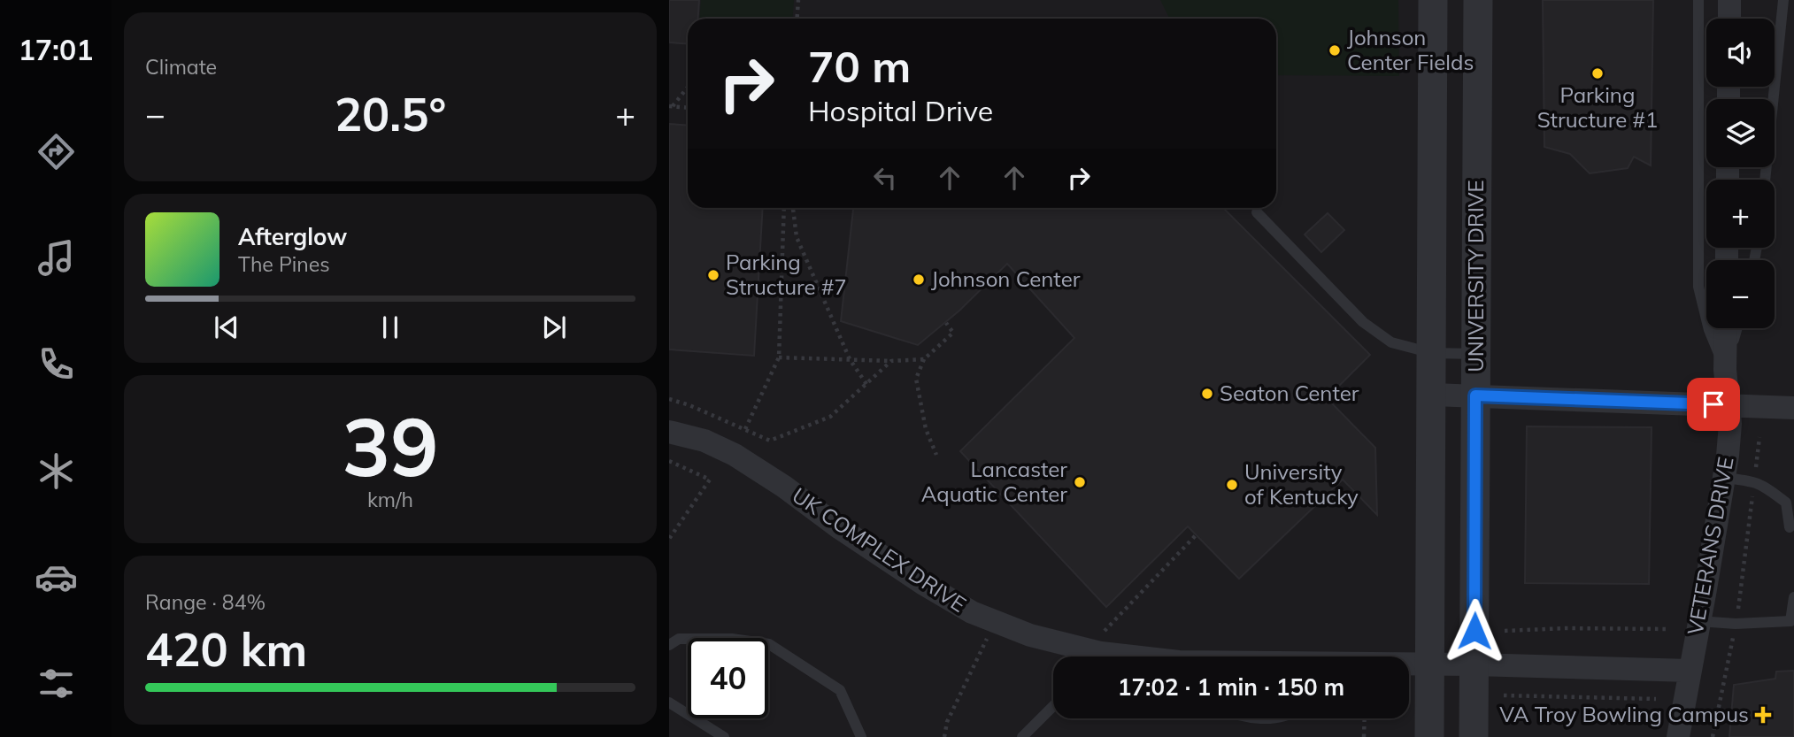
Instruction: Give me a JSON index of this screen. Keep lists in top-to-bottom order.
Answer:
{
  "streets": {
    "street": ["UNIVERSITY DRIVE", "VETERANS DRIVE", "UK COMPLEX DRIVE"]
  },
  "crossings": [
    ["UNIVERSITY DRIVE", "UK COMPLEX DRIVE"],
    ["VETERANS DRIVE", "UK COMPLEX DRIVE"]
  ],
  "places": {
    "other": [
      "Johnson Center Fields",
      "Parking Structure #1",
      "Parking Structure #7",
      "Johnson Center",
      "Seaton Center",
      "Lancaster Aquatic Center",
      "University of Kentucky"
    ],
    "health": ["VA Troy Bowling Campus"]
  },
  "page": {
    "tabs": "17:01",
    "tile": [
      "Climate",
      ["39", "km/h"],
      ["Range · 84%", "420 km"]
    ],
    "map_buttons": ["+", "−"],
    "turn": ["70 m", "Hospital Drive"],
    "heat": ["−", "20.5°", "+"],
    "song": ["Afterglow", "The Pines"],
    "limit": "40",
    "trip": "17:02 · 1 min · 150 m"
  }
}
